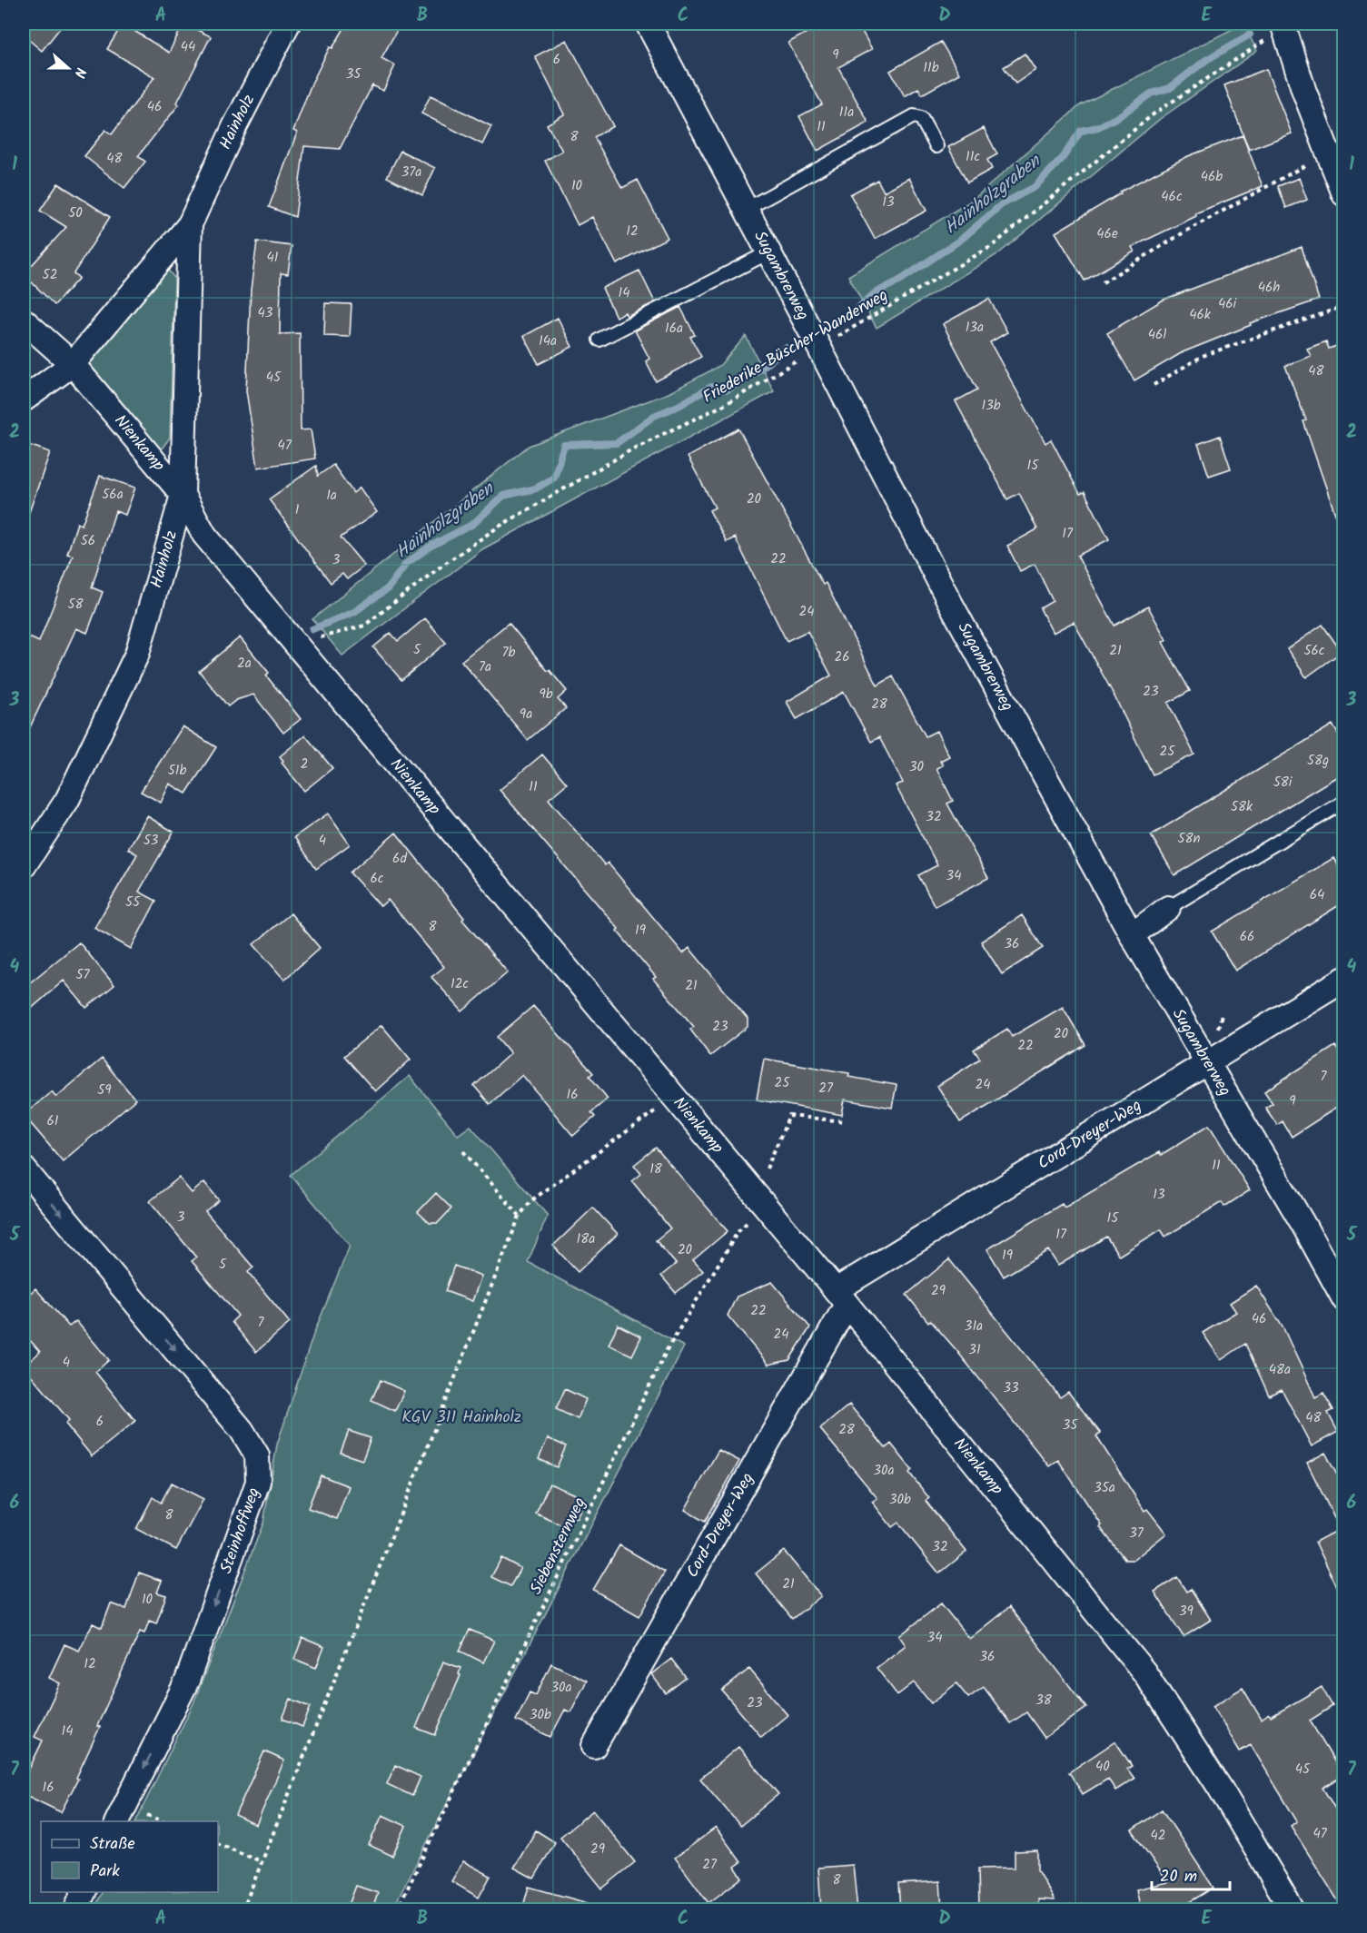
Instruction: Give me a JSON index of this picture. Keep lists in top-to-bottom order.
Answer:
{
  "streets": {
    "street": [
      "Hainholz",
      "Sugambrerweg",
      "Nienkamp",
      "Cord-Dreyer-Weg",
      "Steinhoffweg"
    ],
    "path": ["Friederike-Büscher-Wanderweg", "Siebensternweg"]
  },
  "crossings": [
    ["Hainholz", "Nienkamp"],
    ["Sugambrerweg", "Friederike-Büscher-Wanderweg"],
    ["Sugambrerweg", "Cord-Dreyer-Weg"],
    ["Friederike-Büscher-Wanderweg", "Nienkamp"],
    ["Nienkamp", "Cord-Dreyer-Weg"],
    ["Nienkamp", "Siebensternweg"]
  ],
  "one_way": ["Steinhoffweg"],
  "water": ["Hainholzgraben"],
  "parks": ["KGV 311 Hainholz"],
  "house_numbers": [
    "44",
    "9",
    "6",
    "11b",
    "35",
    "46",
    "11a",
    "11",
    "8",
    "11c",
    "48",
    "37a",
    "46b",
    "10",
    "46c",
    "13",
    "50",
    "12",
    "46e",
    "41",
    "52",
    "46h",
    "14",
    "46i",
    "43",
    "46k",
    "13a",
    "16a",
    "46l",
    "14a",
    "48",
    "45",
    "13b",
    "47",
    "15",
    "56a",
    "1a",
    "20",
    "1",
    "17",
    "56",
    "22",
    "3",
    "58",
    "24",
    "5",
    "21",
    "56c",
    "7b",
    "26",
    "2a",
    "7a",
    "23",
    "9b",
    "28",
    "9a",
    "25",
    "58g",
    "2",
    "30",
    "51b",
    "58i",
    "11",
    "58k",
    "32",
    "58n",
    "53",
    "4",
    "6d",
    "34",
    "6c",
    "64",
    "55",
    "8",
    "19",
    "66",
    "36",
    "57",
    "12c",
    "21",
    "23",
    "20",
    "22",
    "7",
    "25",
    "24",
    "27",
    "59",
    "16",
    "9",
    "61",
    "11",
    "18",
    "13",
    "3",
    "15",
    "17",
    "18a",
    "20",
    "19",
    "5",
    "29",
    "22",
    "46",
    "7",
    "31a",
    "24",
    "31",
    "4",
    "48a",
    "33",
    "48",
    "6",
    "35",
    "28",
    "30a",
    "35a",
    "30b",
    "8",
    "37",
    "32",
    "21",
    "10",
    "39",
    "34",
    "36",
    "12",
    "30a",
    "38",
    "23",
    "30b",
    "14",
    "40",
    "45",
    "16",
    "47",
    "42",
    "29",
    "27",
    "8"
  ],
  "legend": ["Straße", "Park"],
  "scale_bar": "20 m",
  "north": "right",
  "grid": {
    "columns": [
      "A",
      "B",
      "C",
      "D",
      "E"
    ],
    "rows": [
      "1",
      "2",
      "3",
      "4",
      "5",
      "6",
      "7"
    ]
  }
}
